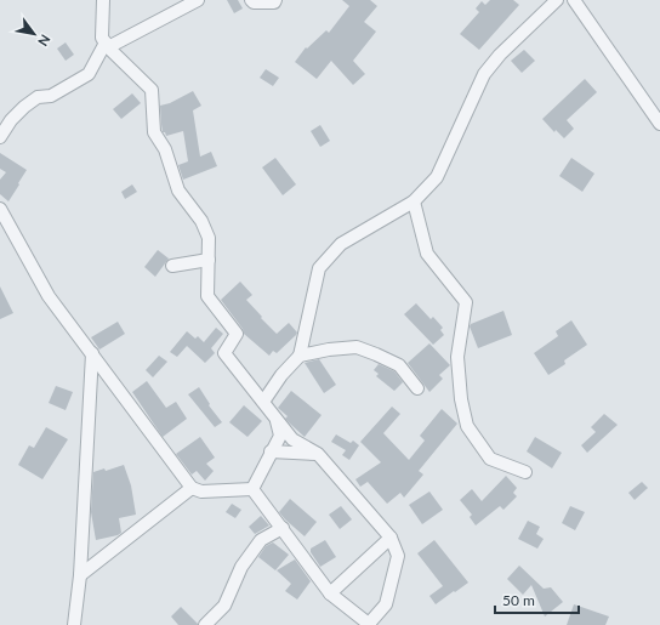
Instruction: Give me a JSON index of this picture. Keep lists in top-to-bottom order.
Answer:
{
  "scale_bar": "50 m",
  "north": "bottom right"
}
